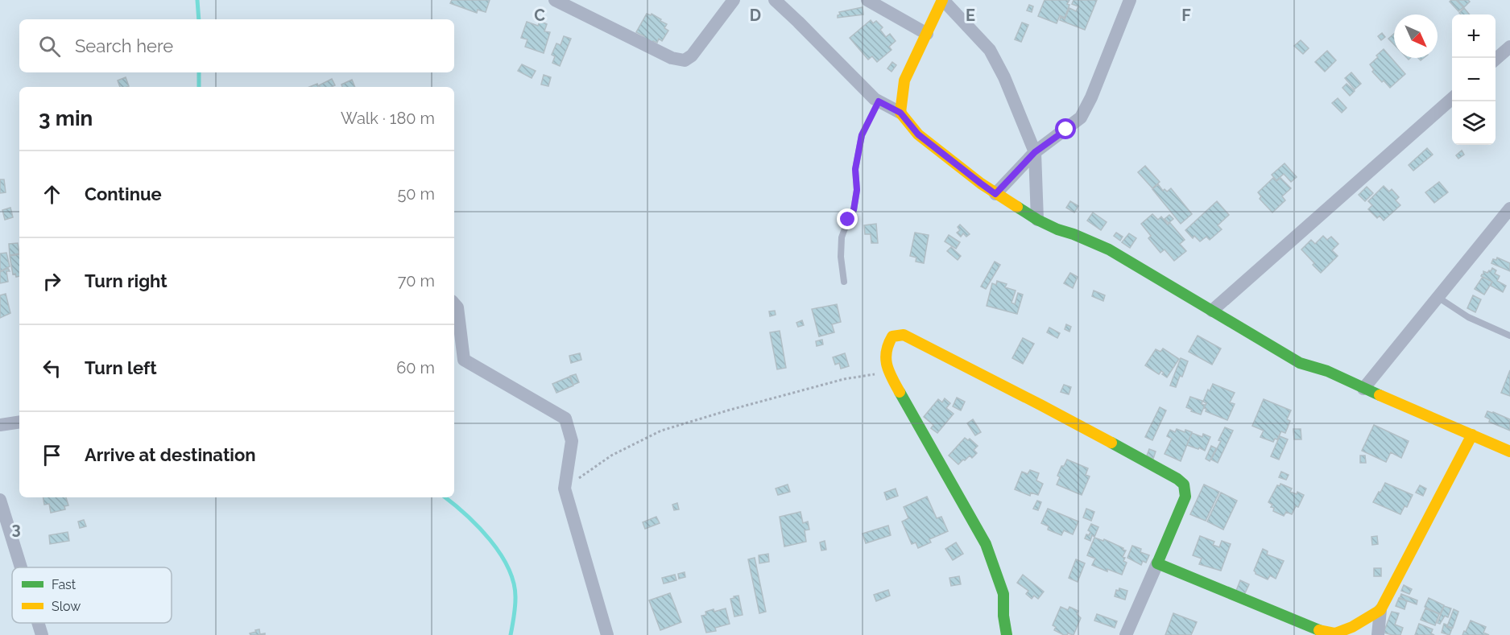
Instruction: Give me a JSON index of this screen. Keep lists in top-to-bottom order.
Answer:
{
  "legend": ["Fast", "Slow"],
  "north": "bottom right",
  "page": {
    "map_buttons": ["+", "−"],
    "search": "Search here",
    "heading": ["3 min", "Walk · 180 m"],
    "list": [
      ["Continue", "50 m"],
      ["Turn right", "70 m"],
      ["Turn left", "60 m"],
      "Arrive at destination"
    ]
  },
  "grid": {
    "columns": [
      "C",
      "D",
      "E",
      "F"
    ],
    "rows": ["3"]
  }
}
